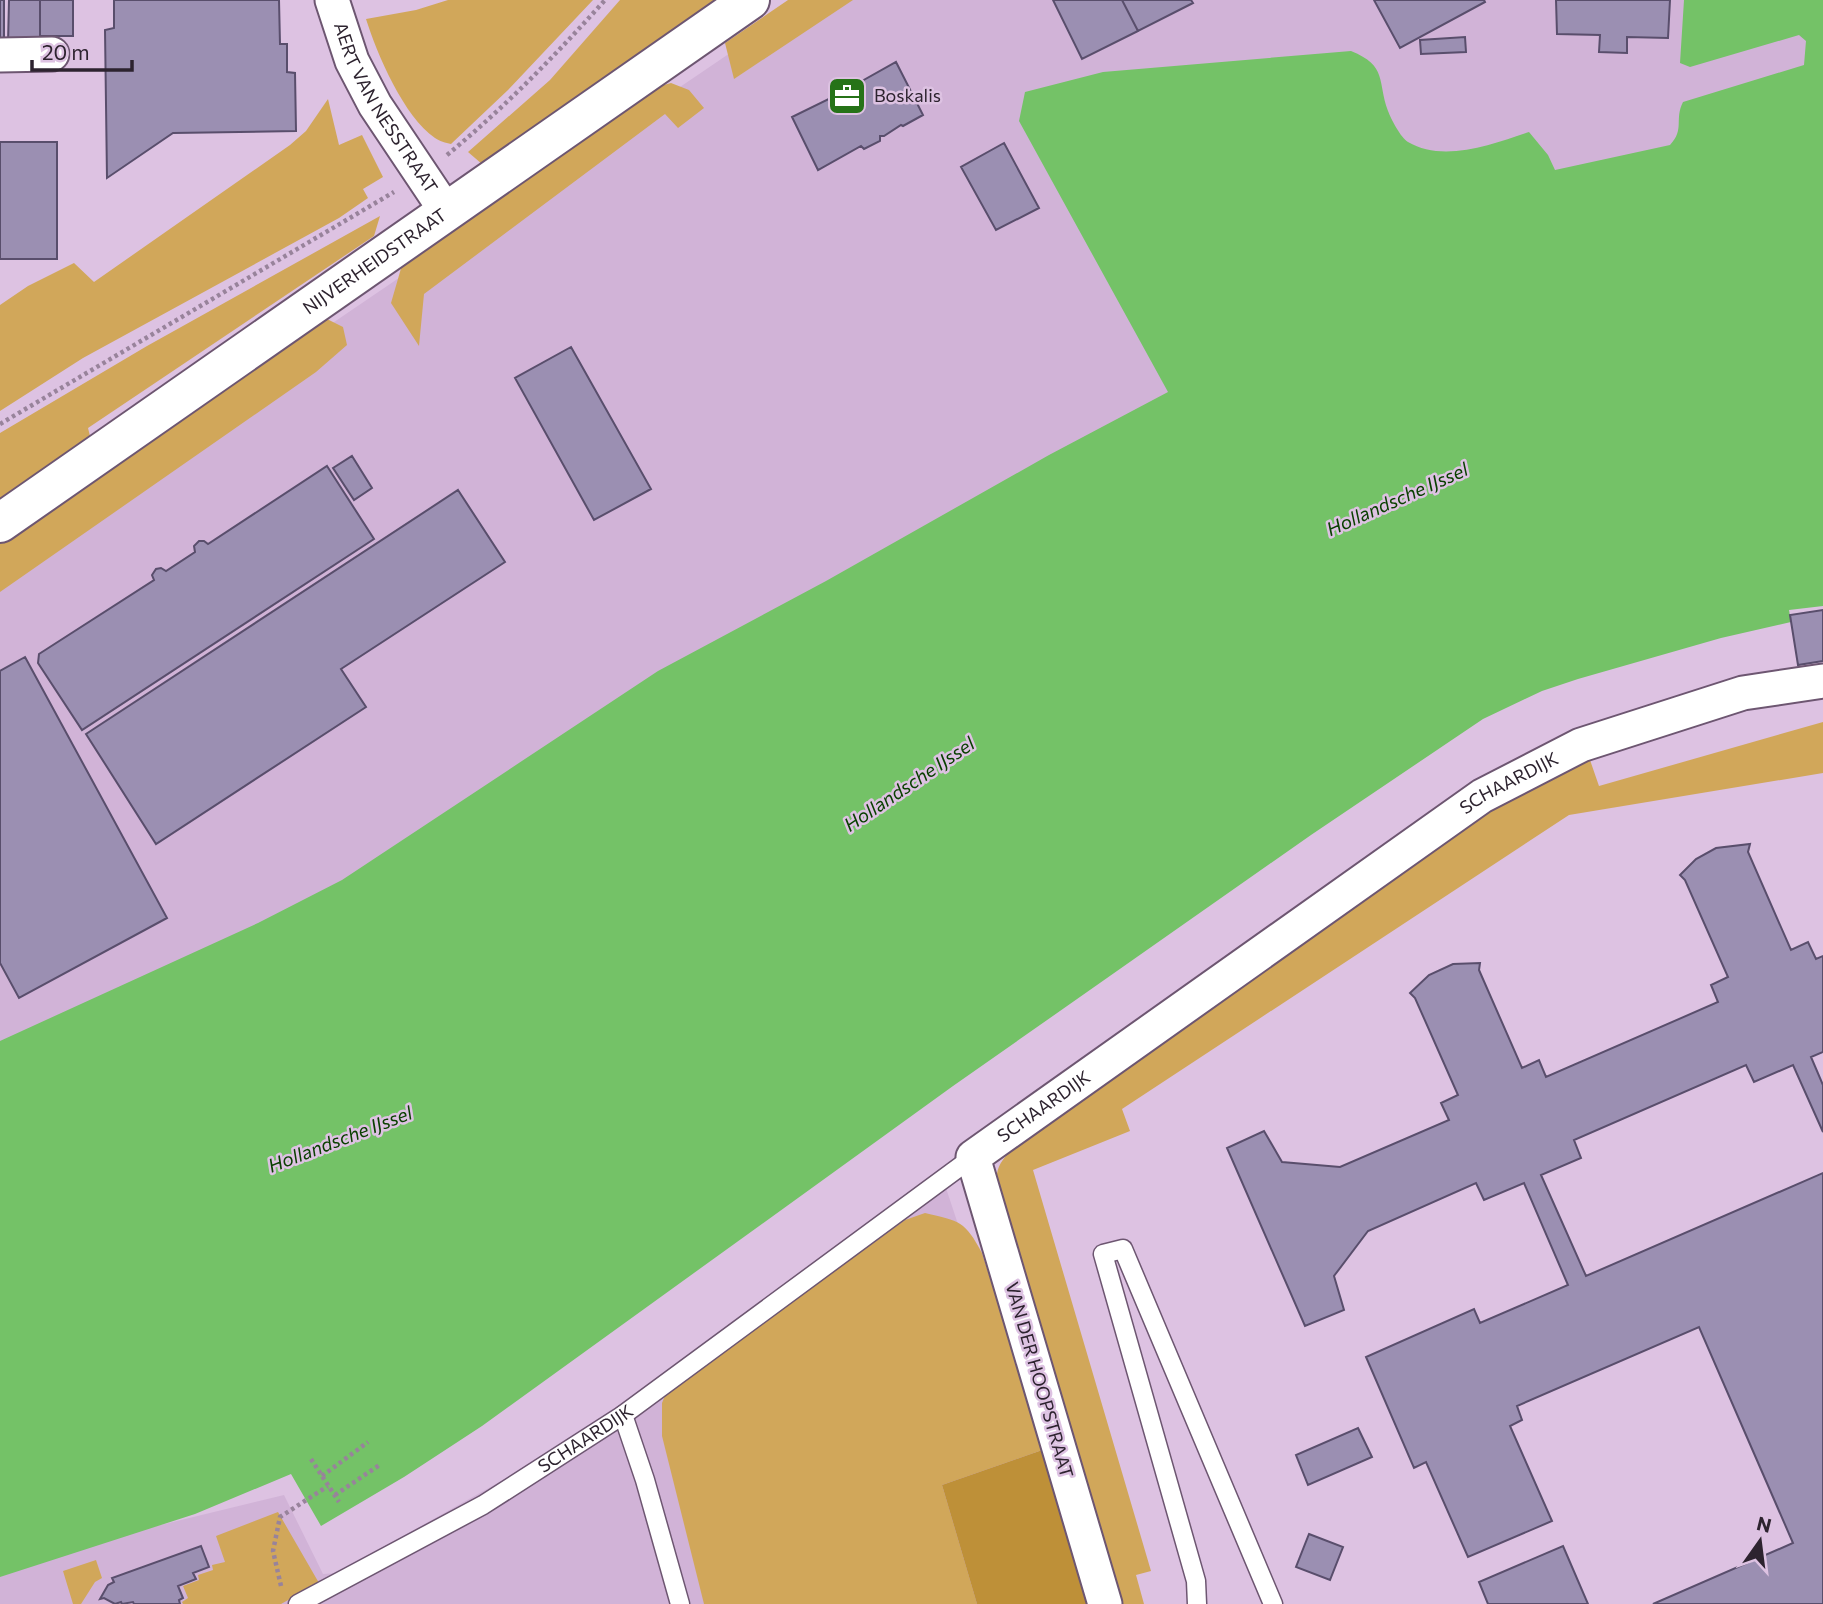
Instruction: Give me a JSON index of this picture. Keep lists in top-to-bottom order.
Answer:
{
  "streets": {
    "street": [
      "AERT VAN NESSTRAAT",
      "NIJVERHEIDSTRAAT",
      "SCHAARDIJK",
      "VAN DER HOOPSTRAAT"
    ]
  },
  "crossings": [
    ["AERT VAN NESSTRAAT", "NIJVERHEIDSTRAAT"],
    ["SCHAARDIJK", "VAN DER HOOPSTRAAT"]
  ],
  "water": ["Hollandsche IJssel"],
  "places": {
    "office": ["Boskalis"]
  },
  "scale_bar": "20 m",
  "north": "top"
}
